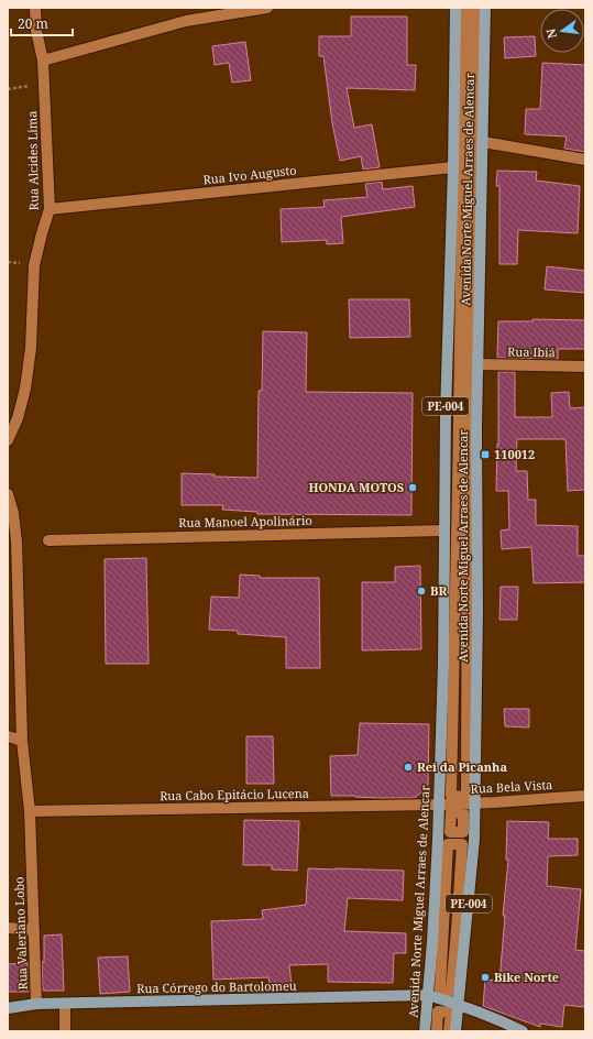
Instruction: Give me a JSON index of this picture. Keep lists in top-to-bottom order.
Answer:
{
  "streets": {
    "main road": ["Avenida Norte Miguel Arraes de Alencar", "PE-004", "Rua Córrego do Bartolomeu"],
    "street": [
      "Rua Alcides Lima",
      "Rua Ivo Augusto",
      "Rua Ibiá",
      "Rua Manoel Apolinário",
      "Rua Bela Vista",
      "Rua Cabo Epitácio Lucena",
      "Rua Valeriano Lobo"
    ]
  },
  "crossings": [
    ["Rua Alcides Lima", "Rua Ivo Augusto"],
    ["Rua Ivo Augusto", "Avenida Norte Miguel Arraes de Alencar"],
    ["Avenida Norte Miguel Arraes de Alencar", "Rua Ibiá"],
    ["Avenida Norte Miguel Arraes de Alencar", "Rua Manoel Apolinário"],
    ["Avenida Norte Miguel Arraes de Alencar", "Rua Bela Vista"],
    ["Avenida Norte Miguel Arraes de Alencar", "Rua Cabo Epitácio Lucena"],
    ["Avenida Norte Miguel Arraes de Alencar", "Rua Córrego do Bartolomeu"],
    ["Rua Bela Vista", "Rua Cabo Epitácio Lucena"],
    ["Rua Cabo Epitácio Lucena", "Rua Valeriano Lobo"],
    ["Rua Valeriano Lobo", "Rua Córrego do Bartolomeu"]
  ],
  "places": {
    "transit": ["110012"],
    "other": [
      "HONDA MOTOS",
      "BR",
      "Rei da Picanha",
      "Bike Norte"
    ]
  },
  "scale_bar": "20 m",
  "north": "left"
}
